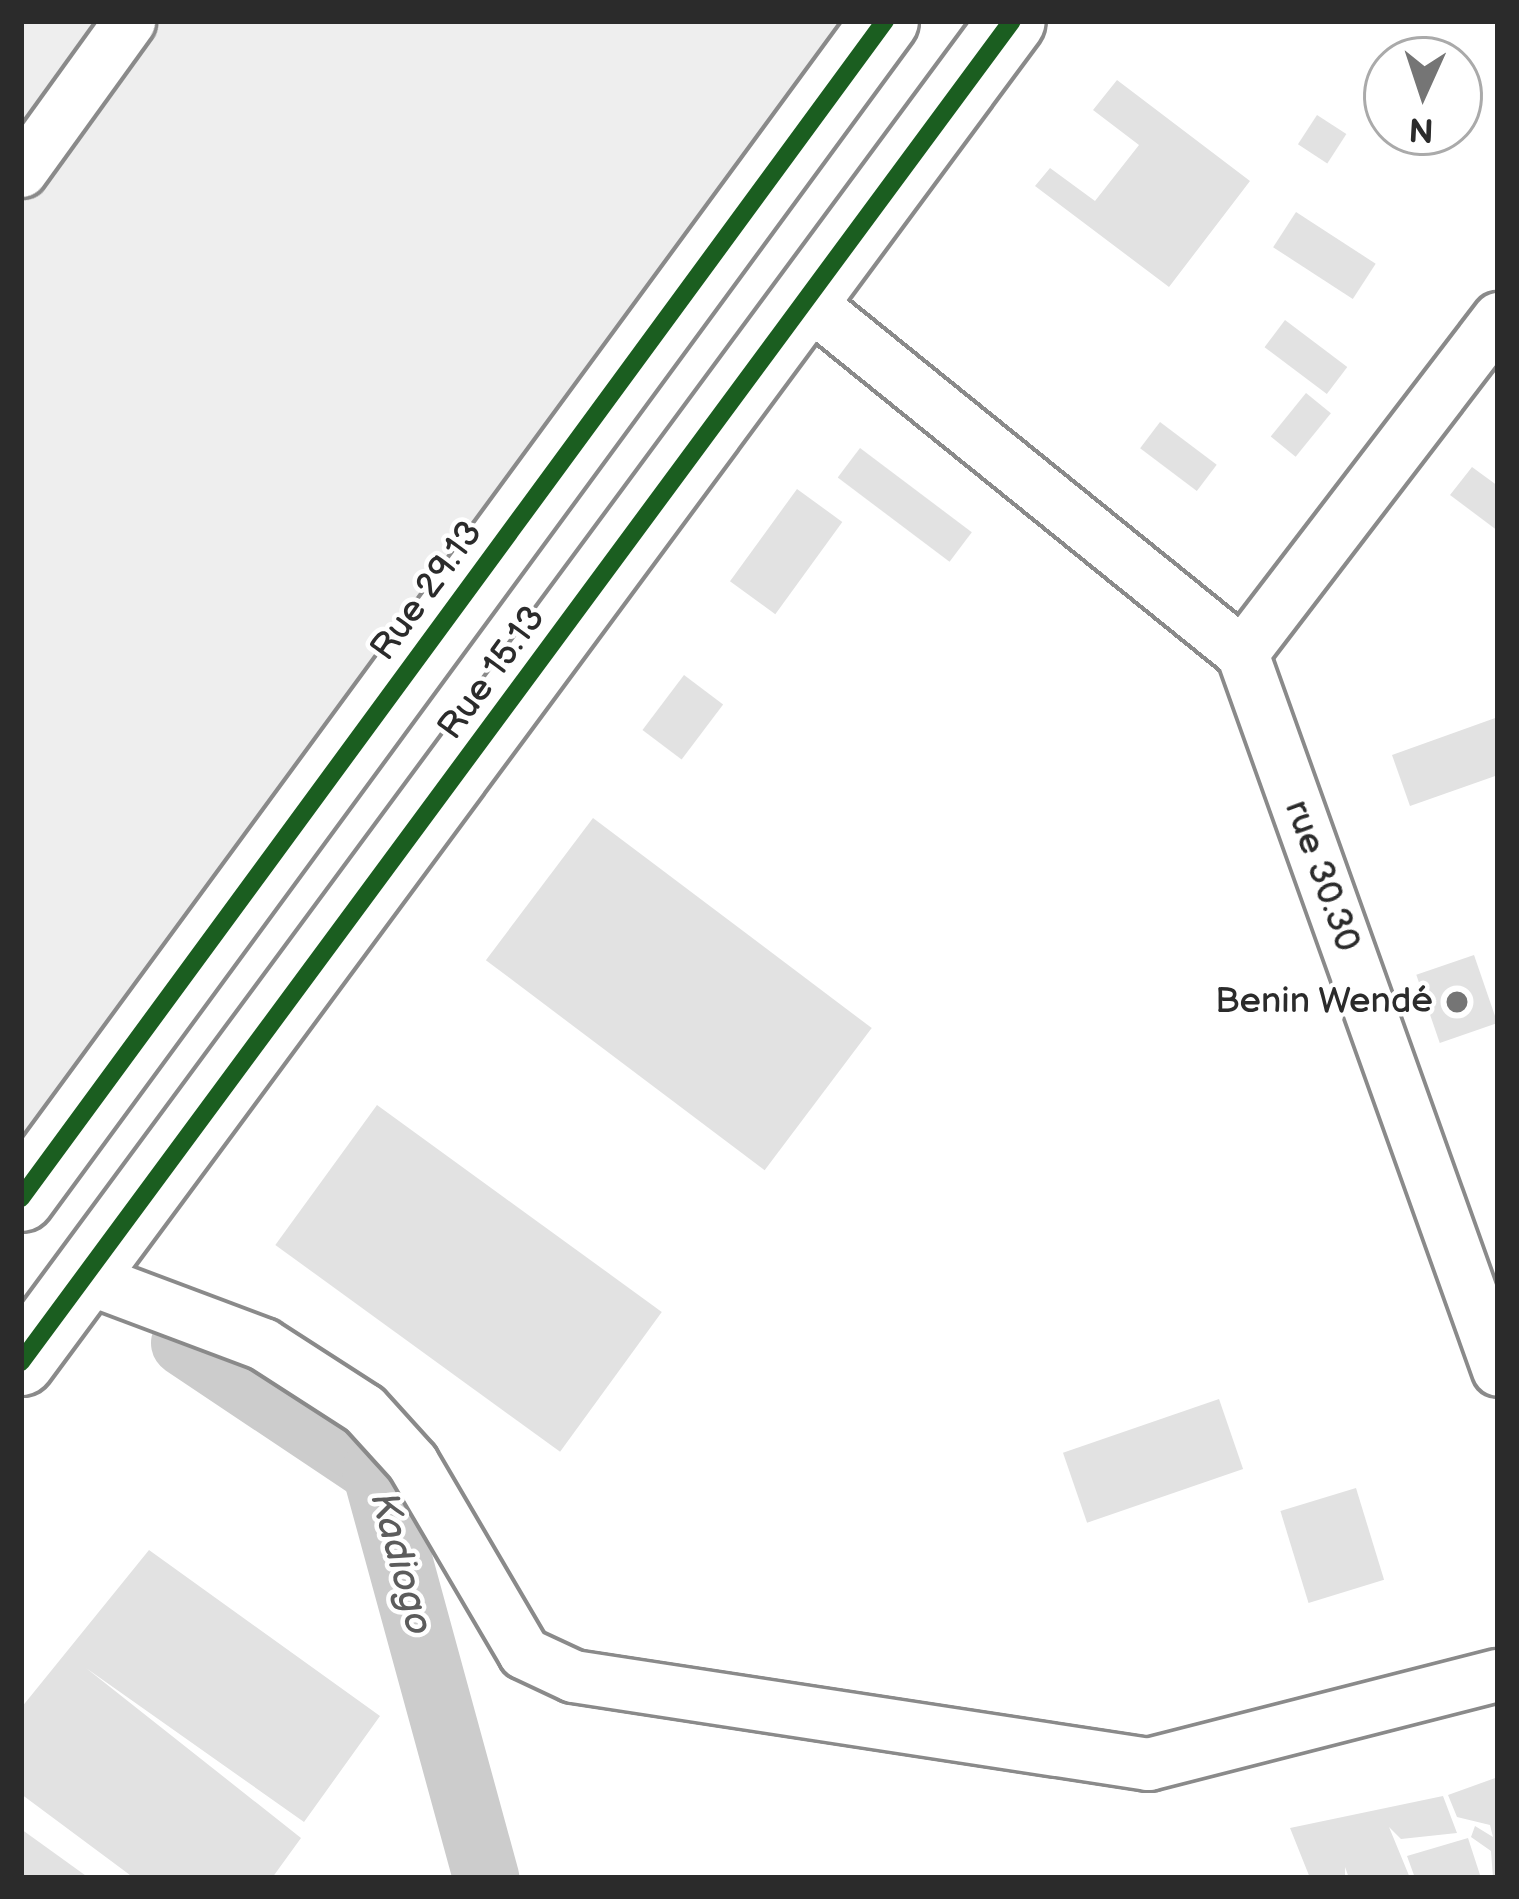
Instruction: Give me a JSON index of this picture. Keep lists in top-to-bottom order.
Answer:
{
  "streets": {
    "main road": ["Rue 29.13", "Rue 15.13"],
    "street": ["rue 30.30"]
  },
  "water": ["Kadiogo"],
  "places": ["Benin Wendé"],
  "north": "bottom"
}
